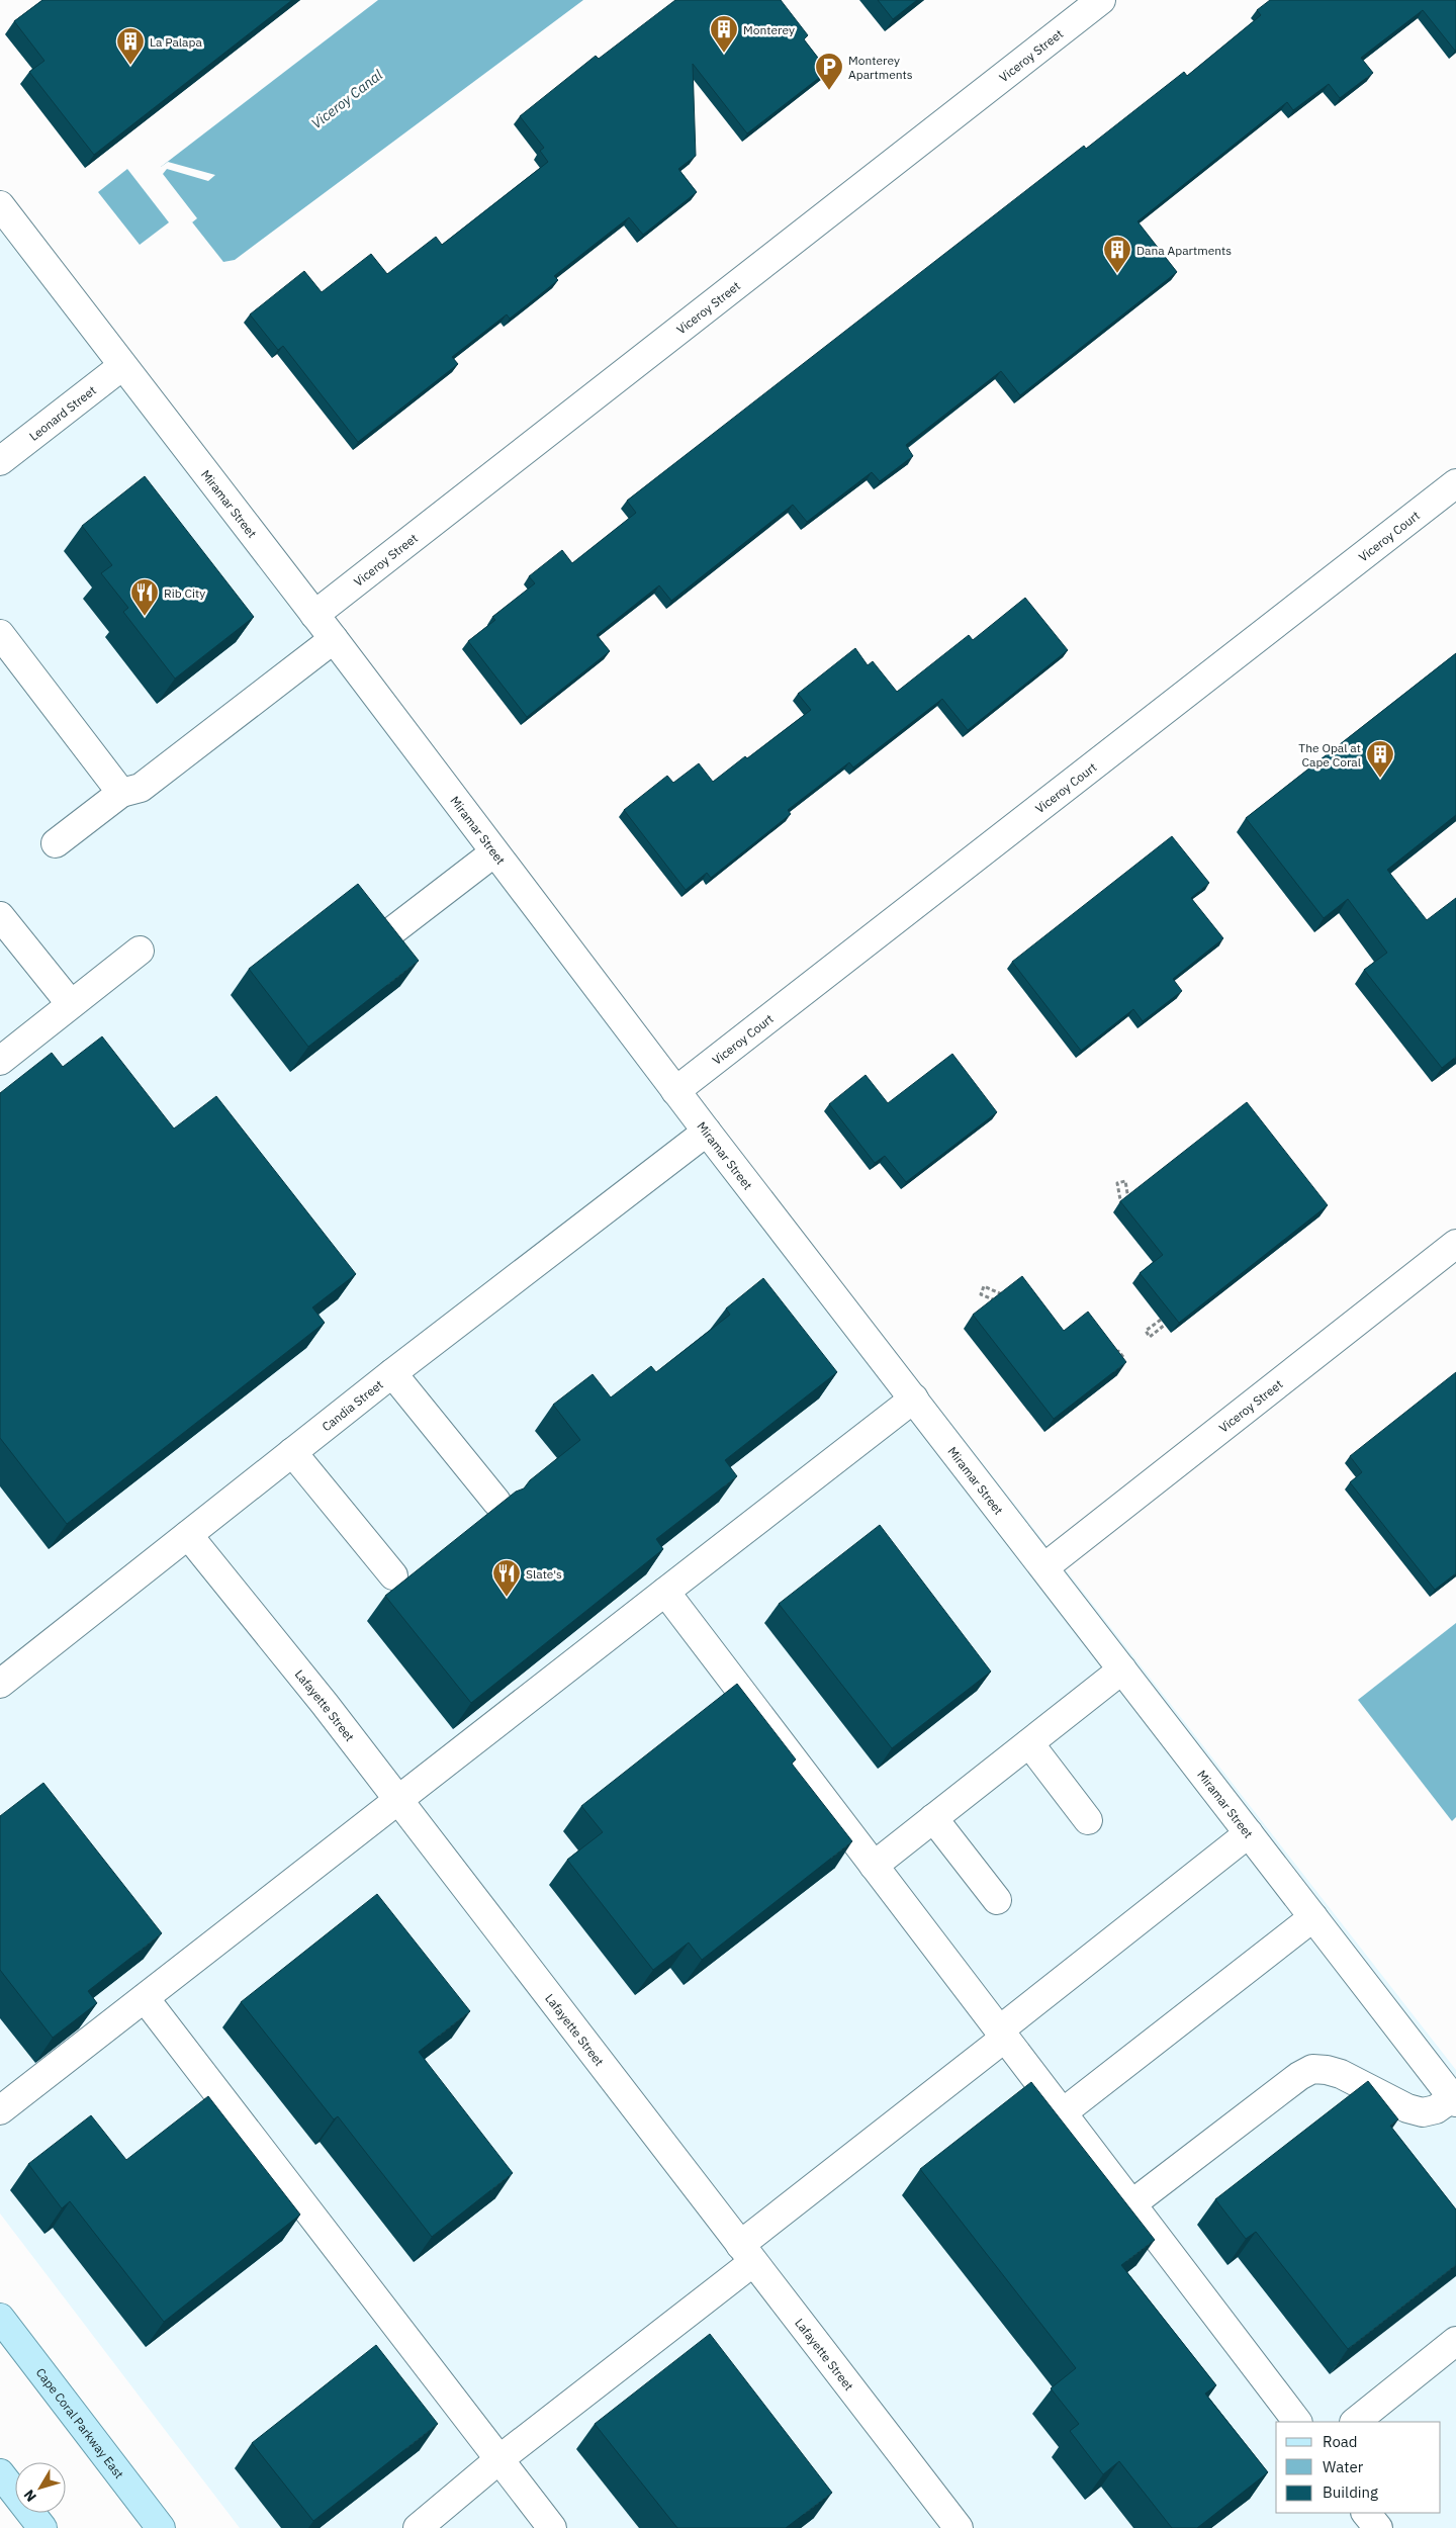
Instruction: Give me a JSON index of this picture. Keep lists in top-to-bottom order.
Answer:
{
  "streets": {
    "main road": ["Cape Coral Parkway East"],
    "street": [
      "Viceroy Street",
      "Leonard Street",
      "Miramar Street",
      "Viceroy Court",
      "Candia Street",
      "Lafayette Street"
    ]
  },
  "crossings": [
    ["Viceroy Street", "Miramar Street"],
    ["Leonard Street", "Miramar Street"],
    ["Miramar Street", "Viceroy Court"],
    ["Miramar Street", "Candia Street"],
    ["Candia Street", "Lafayette Street"]
  ],
  "water": ["Viceroy Canal"],
  "places": {
    "building": [
      "Monterey",
      "La Palapa",
      "Dana Apartments",
      "The Opal at Cape Coral"
    ],
    "parking": ["Monterey Apartments"],
    "restaurant": ["Rib City", "Slate's"]
  },
  "legend": ["Road", "Water", "Building"],
  "north": "bottom left"
}
